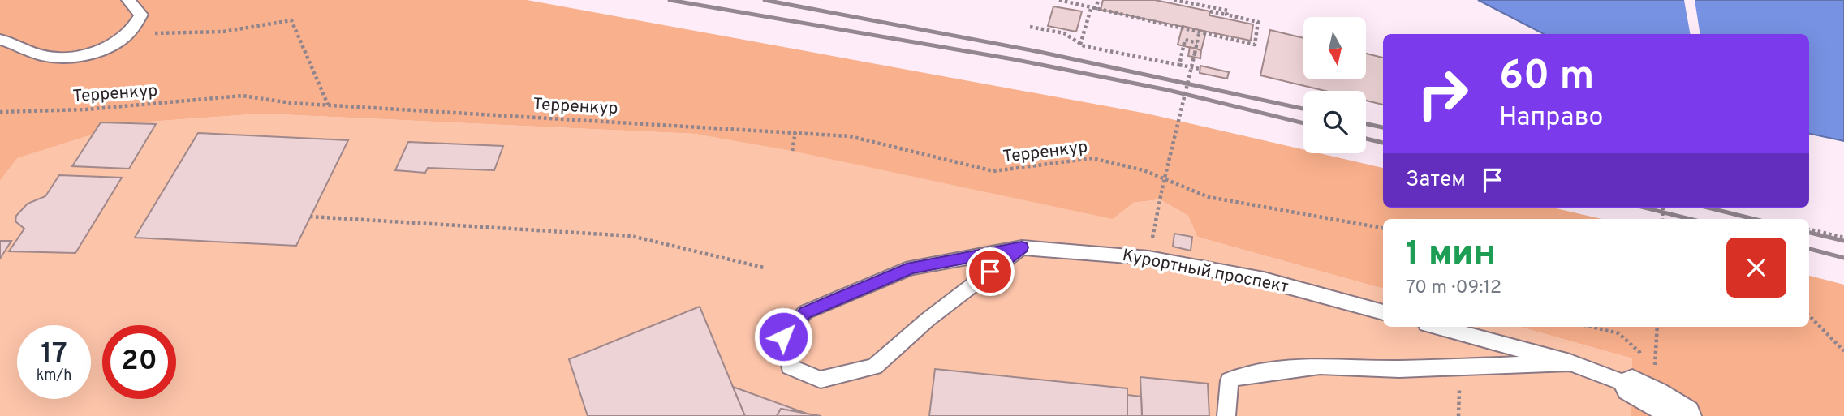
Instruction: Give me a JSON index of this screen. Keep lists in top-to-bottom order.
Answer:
{
  "streets": {
    "lane": ["Курортный проспект"],
    "path": ["Терренкур"]
  },
  "north": "bottom",
  "page": {
    "turn": ["60 m", "Направо"],
    "then": "Затем",
    "heading": ["1 мин", "70 m · 09:12"],
    "speed": "17 km/h",
    "limit": "20"
  }
}
